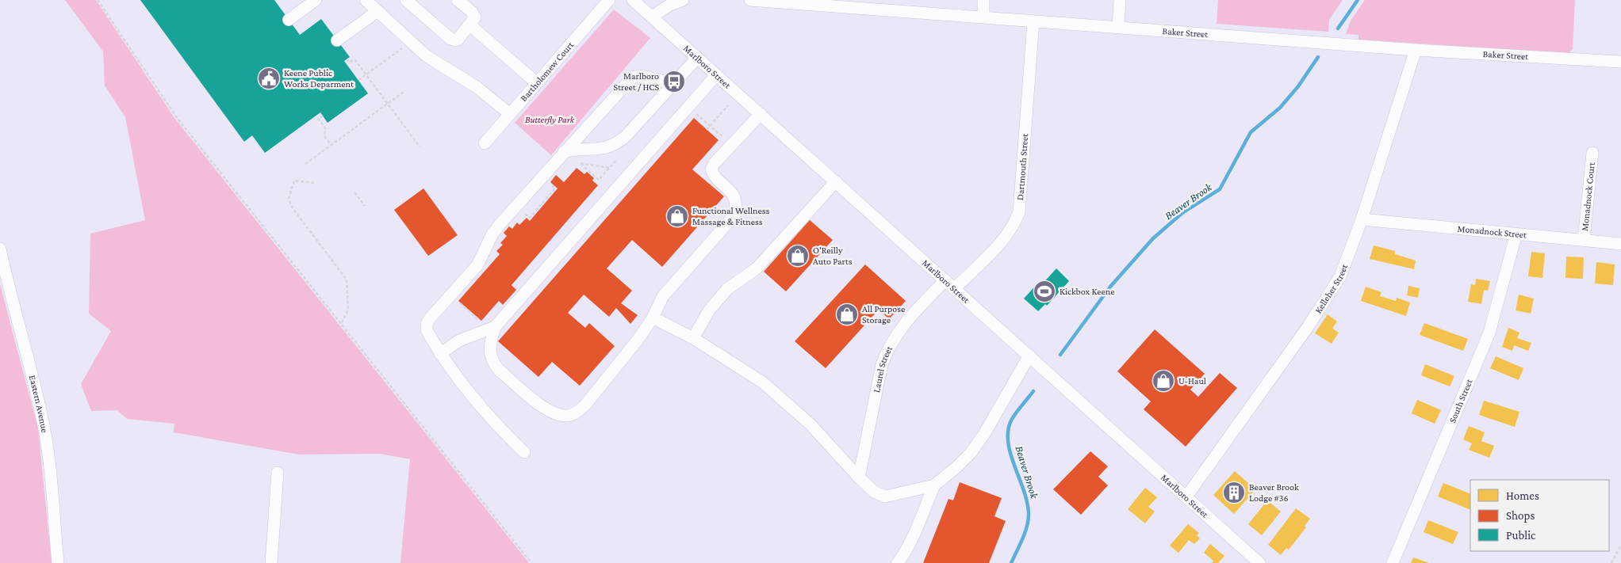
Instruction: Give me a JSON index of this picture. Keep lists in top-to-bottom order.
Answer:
{
  "streets": {
    "street": [
      "Baker Street",
      "Marlboro Street",
      "Bartholomew Court",
      "Dartmouth Street",
      "Monadnock Court",
      "Monadnock Street",
      "Kelleher Street",
      "Laurel Street",
      "South Street",
      "Eastern Avenue"
    ]
  },
  "crossings": [
    ["Baker Street", "Dartmouth Street"],
    ["Baker Street", "Kelleher Street"],
    ["Marlboro Street", "Dartmouth Street"],
    ["Marlboro Street", "Kelleher Street"],
    ["Marlboro Street", "Laurel Street"],
    ["Dartmouth Street", "Laurel Street"],
    ["Monadnock Court", "Monadnock Street"],
    ["Monadnock Street", "Kelleher Street"],
    ["Monadnock Street", "South Street"]
  ],
  "water": ["Beaver Brook"],
  "parks": ["Butterfly Park"],
  "places": {
    "public building": ["Keene Public Works Deparment"],
    "bus stop": ["Marlboro Street / HCS"],
    "shop": [
      "Functional Wellness Massage & Fitness",
      "O'Reilly Auto Parts",
      "All Purpose Storage",
      "U-Haul"
    ],
    "sports": ["Kickbox Keene"],
    "building": ["Beaver Brook Lodge #36"]
  },
  "legend": ["Homes", "Shops", "Public"]
}
